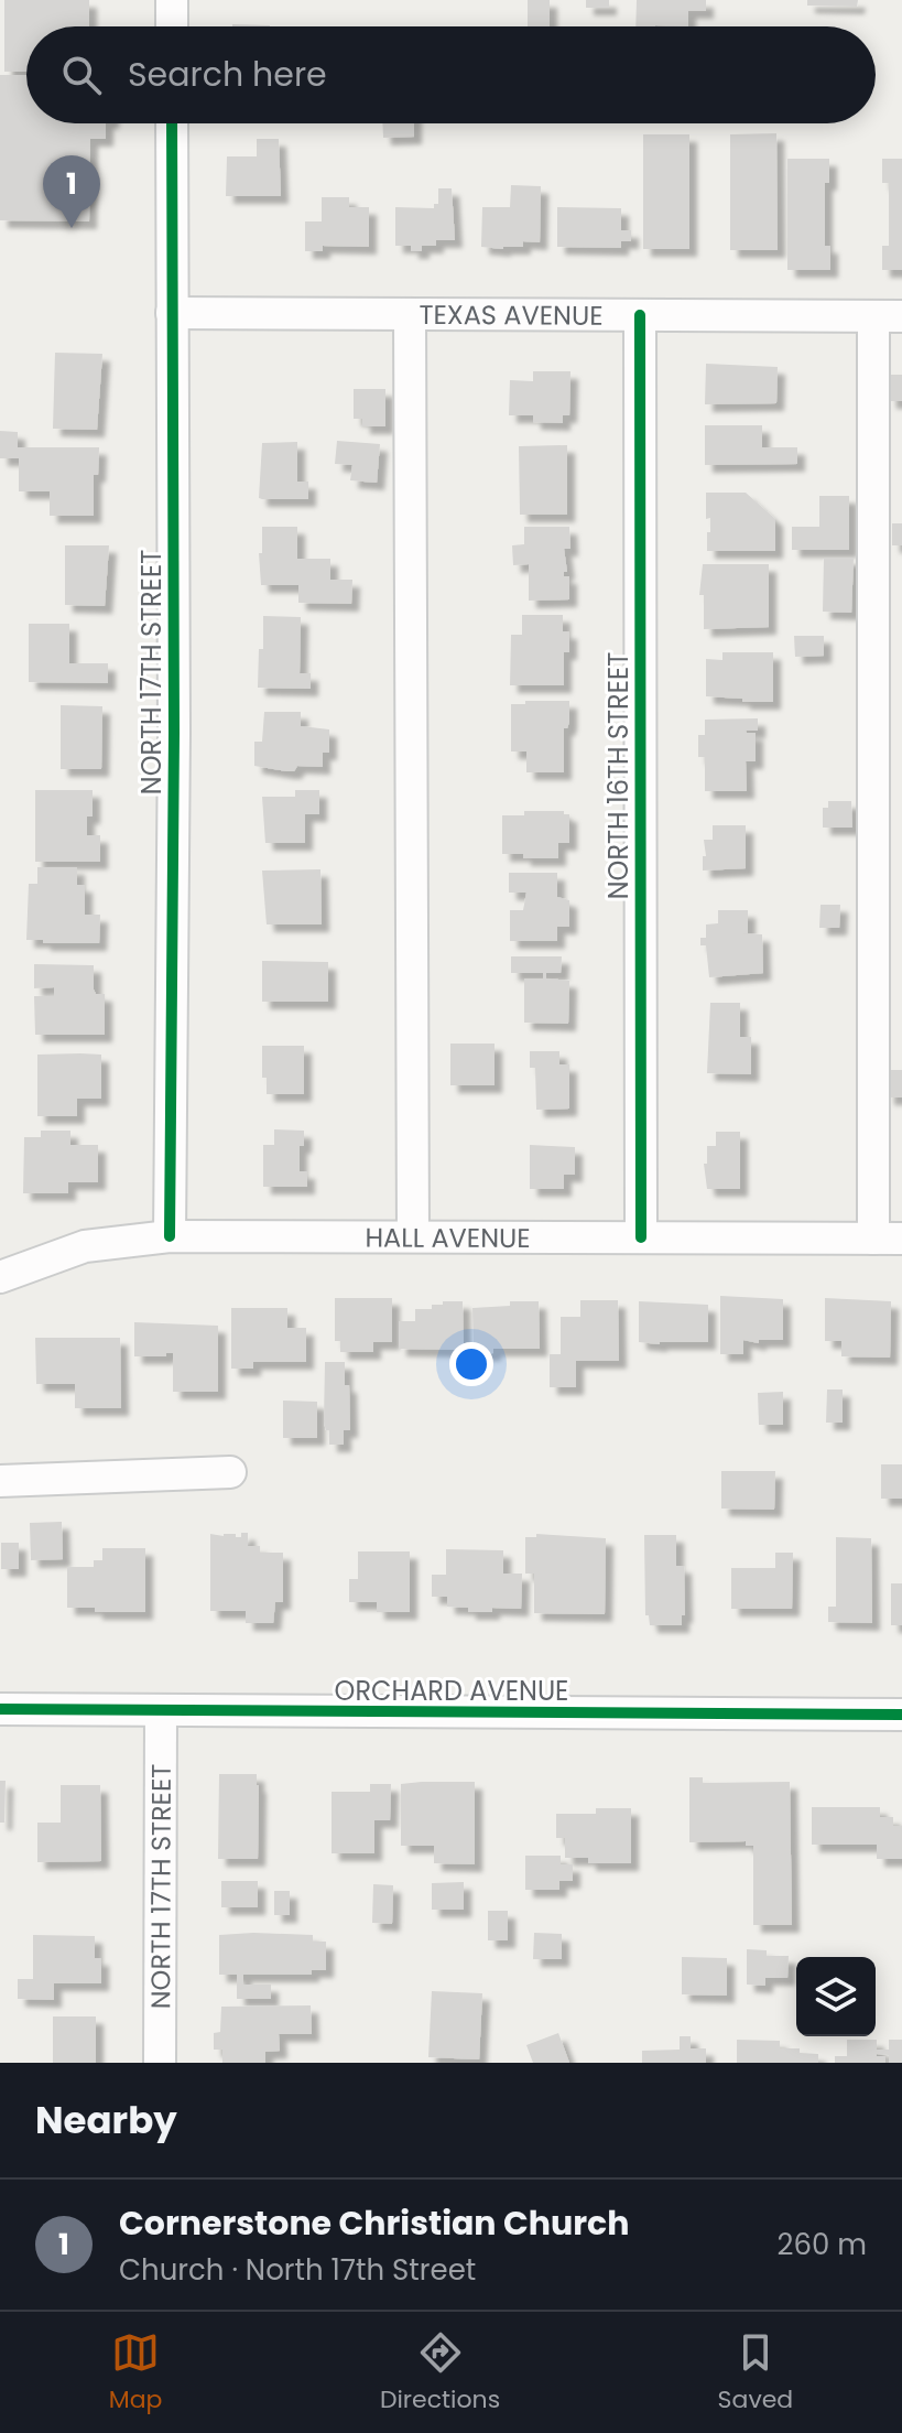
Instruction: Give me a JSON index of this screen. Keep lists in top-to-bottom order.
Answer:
{
  "streets": {
    "street": [
      "TEXAS AVENUE",
      "NORTH 17TH STREET",
      "NORTH 16TH STREET",
      "HALL AVENUE",
      "ORCHARD AVENUE"
    ]
  },
  "crossings": [
    ["TEXAS AVENUE", "NORTH 17TH STREET"],
    ["TEXAS AVENUE", "NORTH 16TH STREET"],
    ["NORTH 17TH STREET", "HALL AVENUE"],
    ["NORTH 17TH STREET", "ORCHARD AVENUE"],
    ["NORTH 16TH STREET", "HALL AVENUE"]
  ],
  "page": {
    "search": "Search here",
    "pins": "1",
    "heading": "Nearby",
    "list": [
      {
        "mark": "1",
        "name": "Cornerstone Christian Church",
        "note": "Church · North 17th Street",
        "value": "260 m"
      }
    ],
    "nav": ["Map", "Directions", "Saved"]
  }
}
